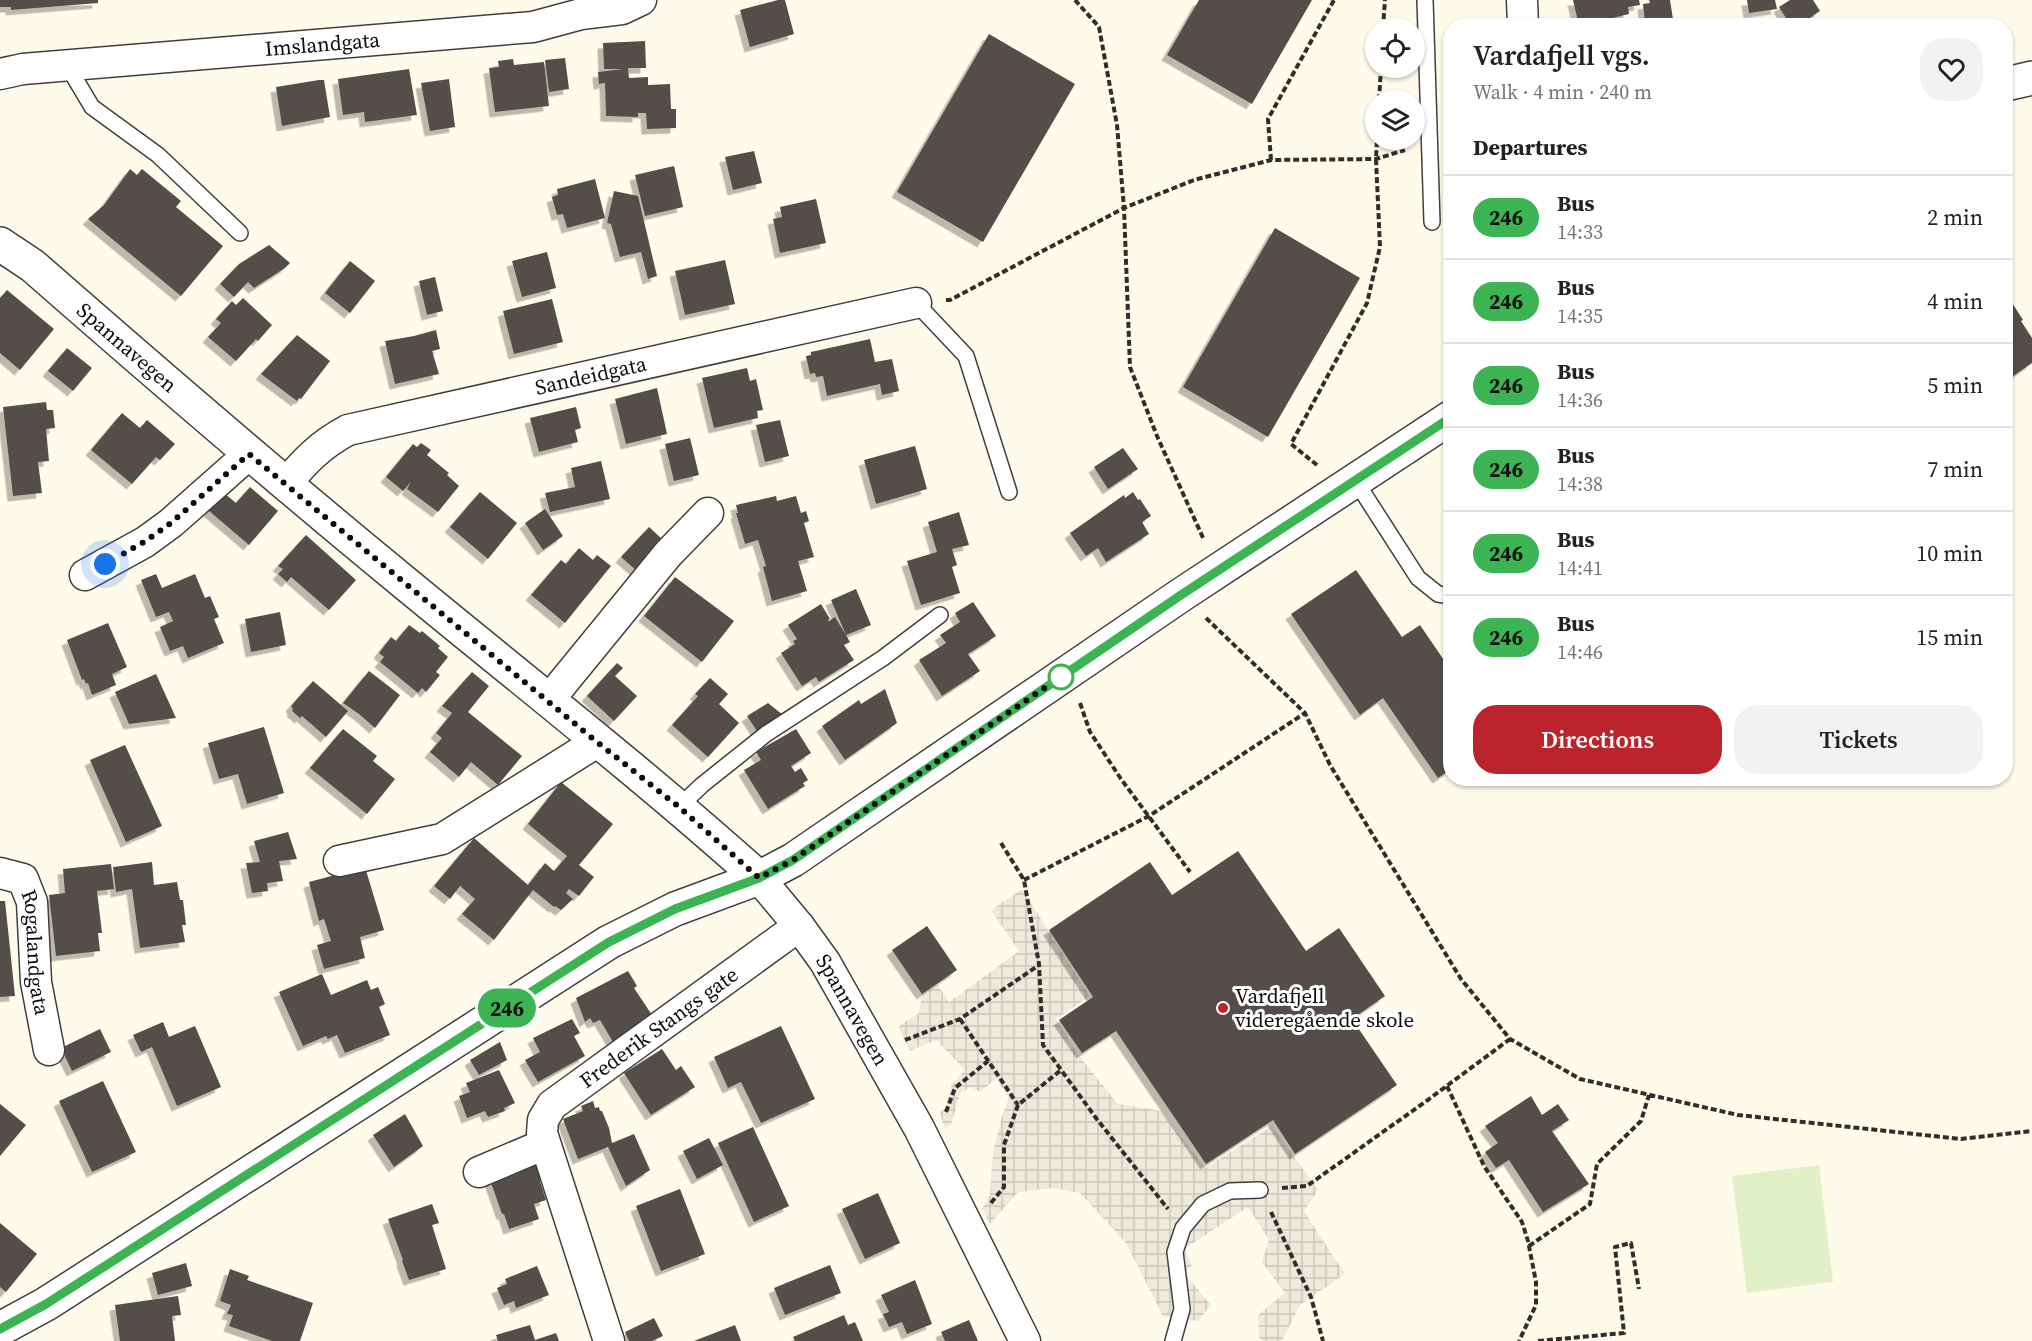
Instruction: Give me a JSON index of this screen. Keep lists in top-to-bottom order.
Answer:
{
  "streets": {
    "street": [
      "Imslandgata",
      "Spannavegen",
      "Sandeidgata",
      "Rogalandgata",
      "Frederik Stangs gate"
    ]
  },
  "crossings": [
    ["Spannavegen", "Sandeidgata"],
    ["Spannavegen", "Frederik Stangs gate"]
  ],
  "places": ["Vardafjell videregående skole"],
  "lines": ["bus line 246"],
  "page": {
    "on_map": "246",
    "heading": [
      ["Vardafjell vgs.", "Walk · 4 min · 240 m"],
      "Departures"
    ],
    "list": [
      {
        "mark": "246",
        "name": "Bus",
        "note": "14:33",
        "value": "2 min"
      },
      {
        "mark": "246",
        "name": "Bus",
        "note": "14:35",
        "value": "4 min"
      },
      {
        "mark": "246",
        "name": "Bus",
        "note": "14:36",
        "value": "5 min"
      },
      {
        "mark": "246",
        "name": "Bus",
        "note": "14:38",
        "value": "7 min"
      },
      {
        "mark": "246",
        "name": "Bus",
        "note": "14:41",
        "value": "10 min"
      },
      {
        "mark": "246",
        "name": "Bus",
        "note": "14:46",
        "value": "15 min"
      }
    ],
    "buttons": ["Directions", "Tickets"]
  }
}
